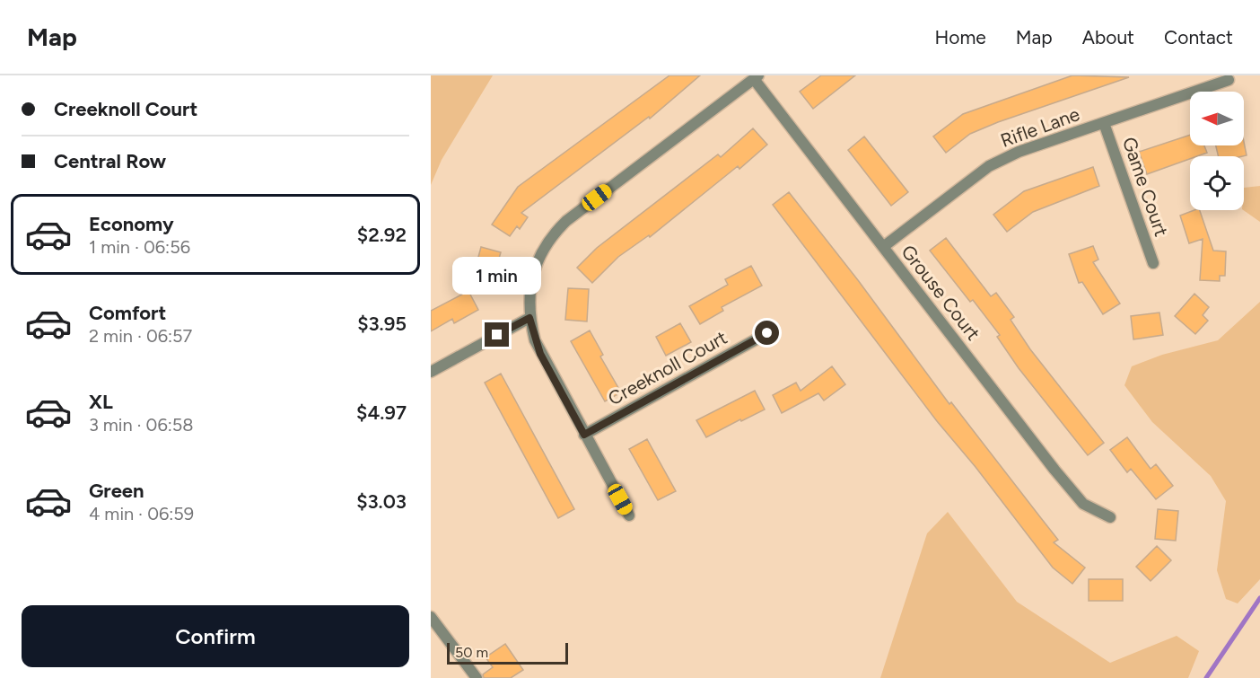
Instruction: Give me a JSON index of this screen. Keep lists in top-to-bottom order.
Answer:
{
  "streets": {
    "street": [
      "Rifle Lane",
      "Game Court",
      "Grouse Court",
      "Creeknoll Court"
    ]
  },
  "crossings": [
    ["Rifle Lane", "Game Court"],
    ["Rifle Lane", "Grouse Court"]
  ],
  "scale_bar": "50 m",
  "north": "left",
  "page": {
    "header": "Map",
    "nav": [
      "Home",
      "Map",
      "About",
      "Contact"
    ],
    "banner": ["Creeknoll Court", "Central Row"],
    "list": [
      {
        "name": "Economy",
        "note": "1 min · 06:56",
        "value": "$2.92"
      },
      {
        "name": "Comfort",
        "note": "2 min · 06:57",
        "value": "$3.95"
      },
      {
        "name": "XL",
        "note": "3 min · 06:58",
        "value": "$4.97"
      },
      {
        "name": "Green",
        "note": "4 min · 06:59",
        "value": "$3.03"
      }
    ],
    "bubble": "1 min",
    "buttons": "Confirm",
    "scale": "50 m"
  }
}
